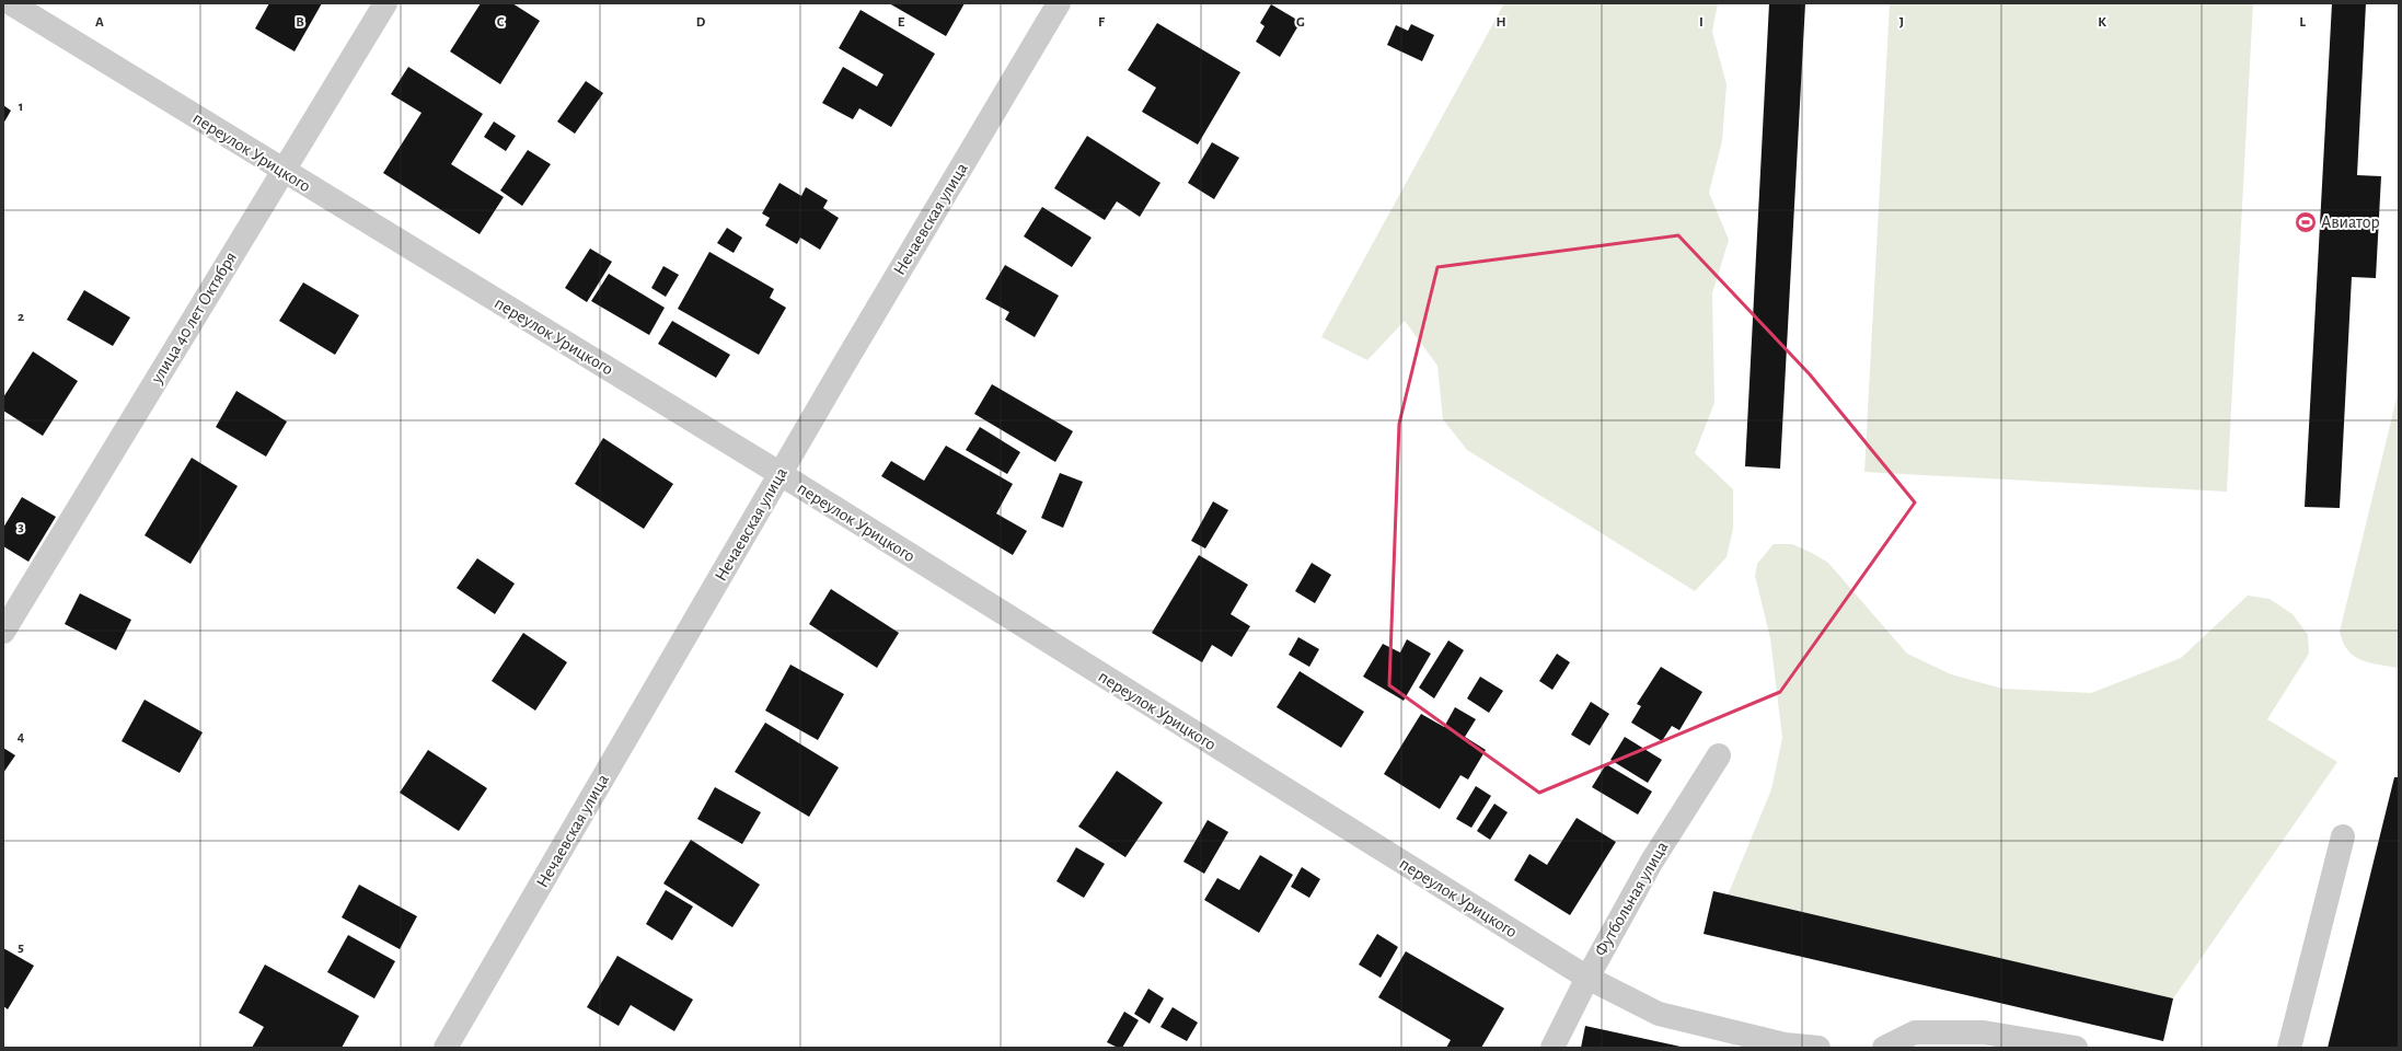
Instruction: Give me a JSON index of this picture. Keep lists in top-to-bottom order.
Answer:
{
  "streets": {
    "street": [
      "переулок Урицкого",
      "Нечаевская улица",
      "улица 40 лет Октября",
      "Футбольная улица"
    ]
  },
  "crossings": [
    ["переулок Урицкого", "Нечаевская улица"],
    ["переулок Урицкого", "улица 40 лет Октября"],
    ["переулок Урицкого", "Футбольная улица"]
  ],
  "places": {
    "sports": ["Авиатор"]
  },
  "grid": {
    "columns": [
      "A",
      "B",
      "C",
      "D",
      "E",
      "F",
      "G",
      "H",
      "I",
      "J",
      "K",
      "L"
    ],
    "rows": [
      "1",
      "2",
      "3",
      "4",
      "5"
    ]
  }
}
